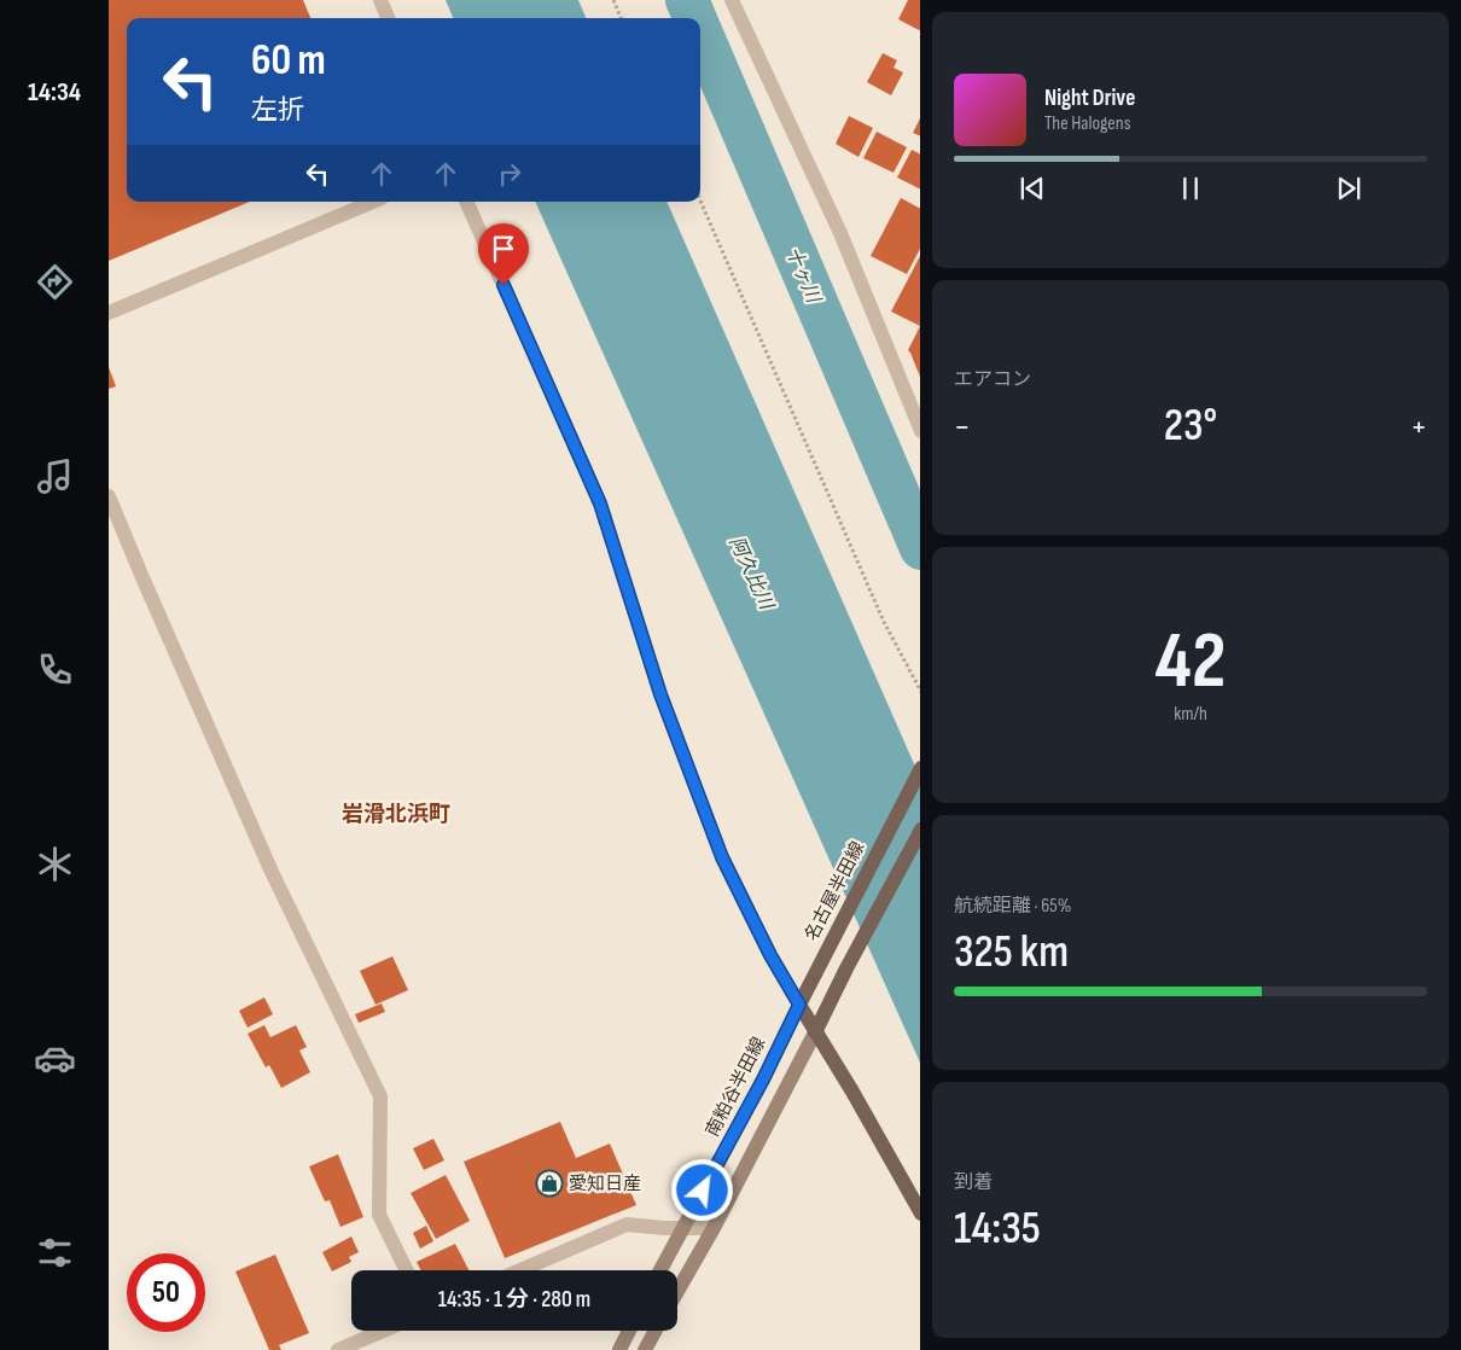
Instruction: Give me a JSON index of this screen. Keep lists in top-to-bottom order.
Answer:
{
  "streets": {
    "main road": ["名古屋半田線", "南粕谷半田線"]
  },
  "crossings": [
    ["名古屋半田線", "南粕谷半田線"]
  ],
  "districts": ["岩滑北浜町"],
  "water": ["十ヶ川", "阿久比川"],
  "places": {
    "shop": ["愛知日産"]
  },
  "page": {
    "tabs": "14:34",
    "turn": ["60 m", "左折"],
    "song": ["Night Drive", "The Halogens"],
    "tile": [
      "エアコン",
      ["42", "km/h"],
      ["航続距離 · 65%", "325 km"],
      ["到着", "14:35"]
    ],
    "heat": ["−", "23°", "+"],
    "limit": "50",
    "trip": "14:35 · 1 分 · 280 m"
  }
}
